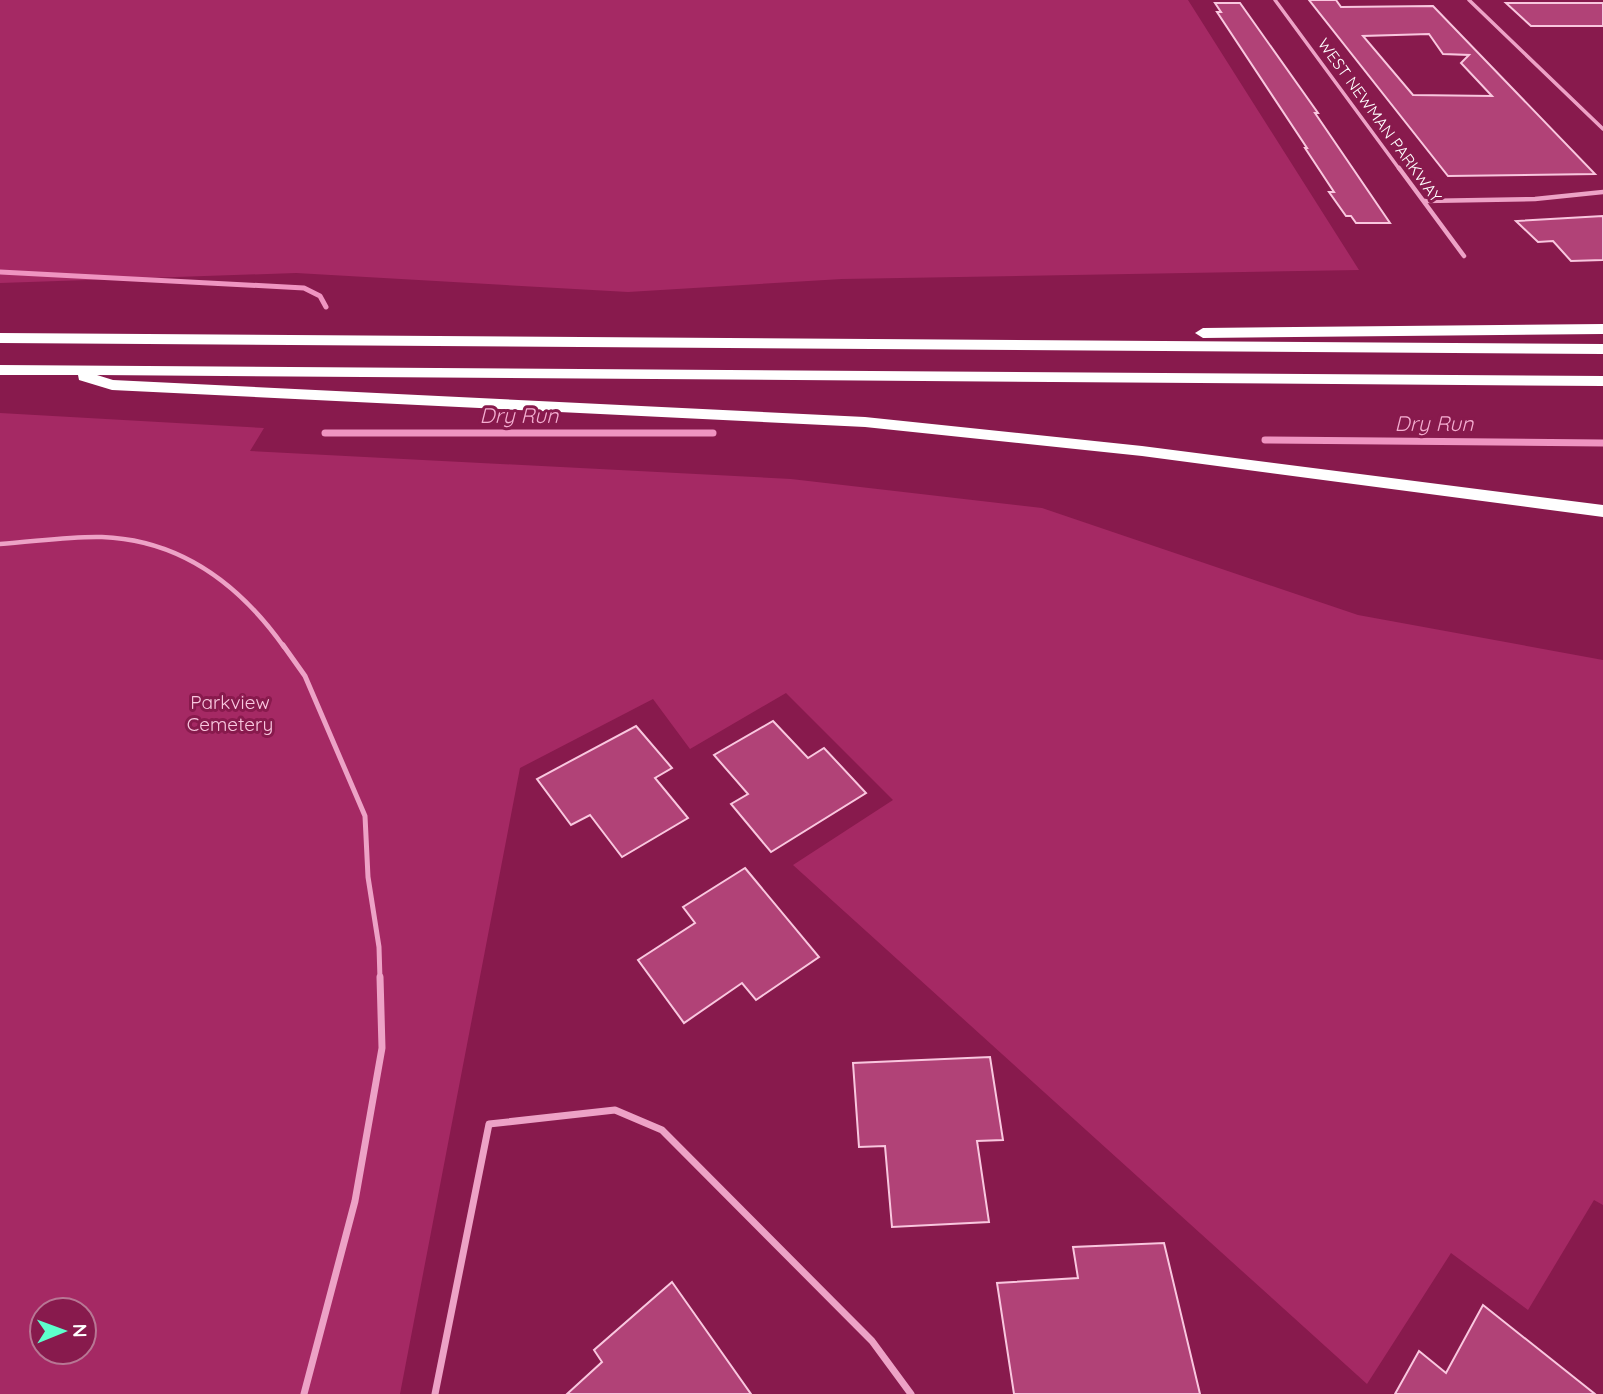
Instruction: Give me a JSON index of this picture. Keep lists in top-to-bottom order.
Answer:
{
  "streets": {
    "street": ["WEST NEWMAN PARKWAY"]
  },
  "water": ["Dry Run"],
  "parks": ["Parkview Cemetery"],
  "north": "right"
}
